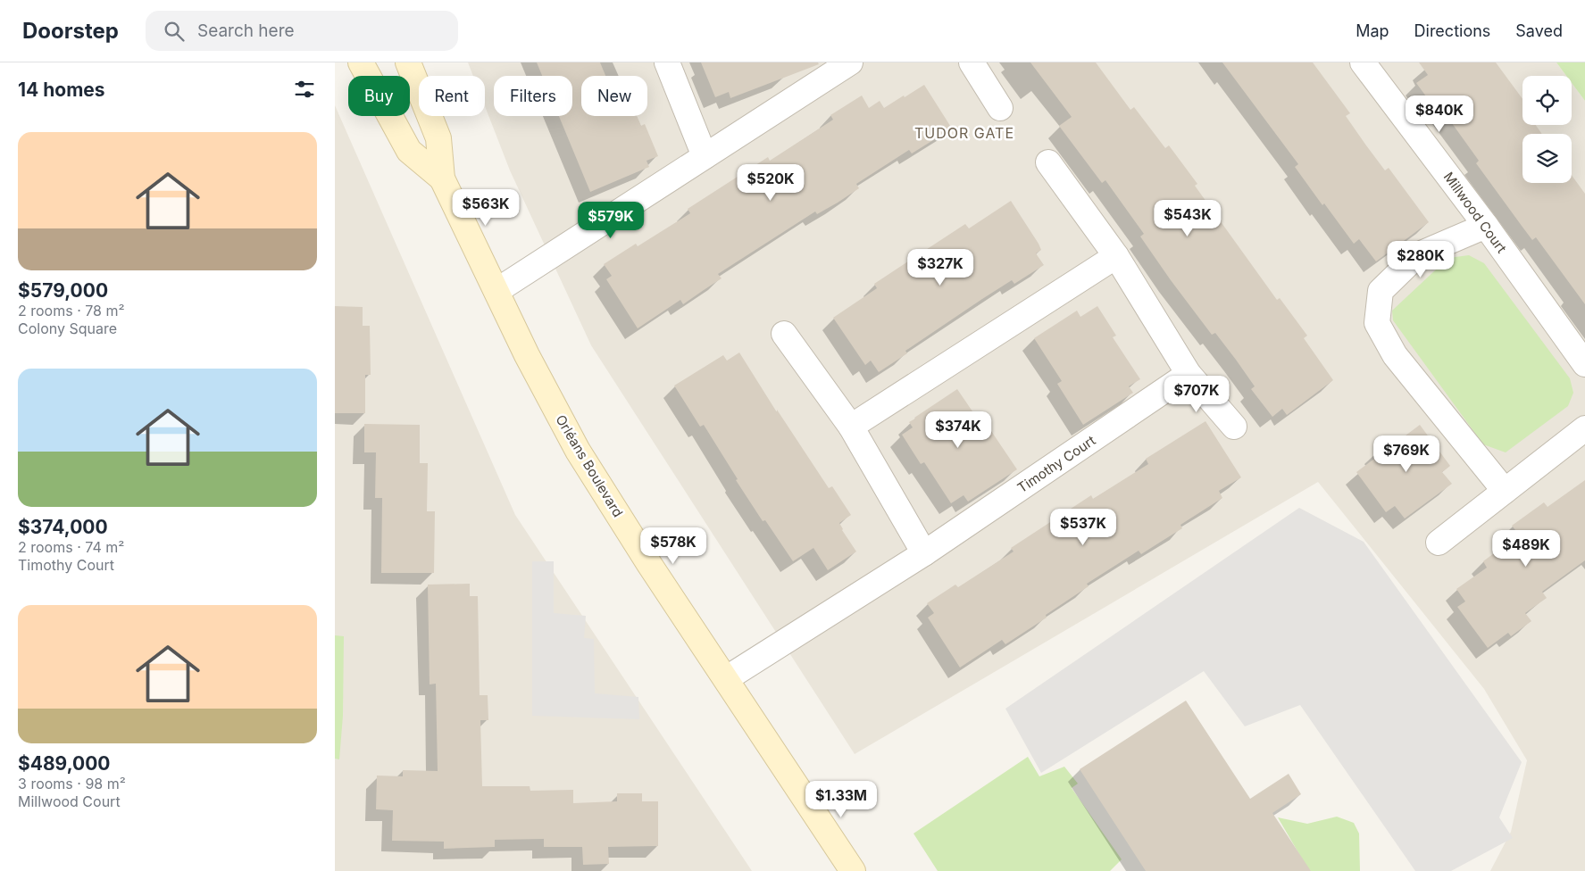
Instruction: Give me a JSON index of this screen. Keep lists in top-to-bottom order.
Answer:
{
  "streets": {
    "main road": ["Orléans Boulevard"],
    "street": ["Millwood Court", "Timothy Court"]
  },
  "crossings": [
    ["Timothy Court", "Orléans Boulevard"]
  ],
  "districts": ["TUDOR GATE"],
  "page": {
    "header": "Doorstep",
    "search": "Search here",
    "nav": ["Map", "Directions", "Saved"],
    "heading": "14 homes",
    "chip": [
      "Buy",
      "Rent",
      "Filters",
      "New"
    ],
    "price": [
      "$840K",
      "$520K",
      "$563K",
      "$543K",
      "$579K",
      "$280K",
      "$327K",
      "$707K",
      "$374K",
      "$769K",
      "$537K",
      "$578K",
      "$489K",
      "$1.33M"
    ],
    "list": [
      {
        "name": "$579,000",
        "note": "2 rooms · 78 m² · Colony Square"
      },
      {
        "name": "$374,000",
        "note": "2 rooms · 74 m² · Timothy Court"
      },
      {
        "name": "$489,000",
        "note": "3 rooms · 98 m² · Millwood Court"
      }
    ]
  }
}
